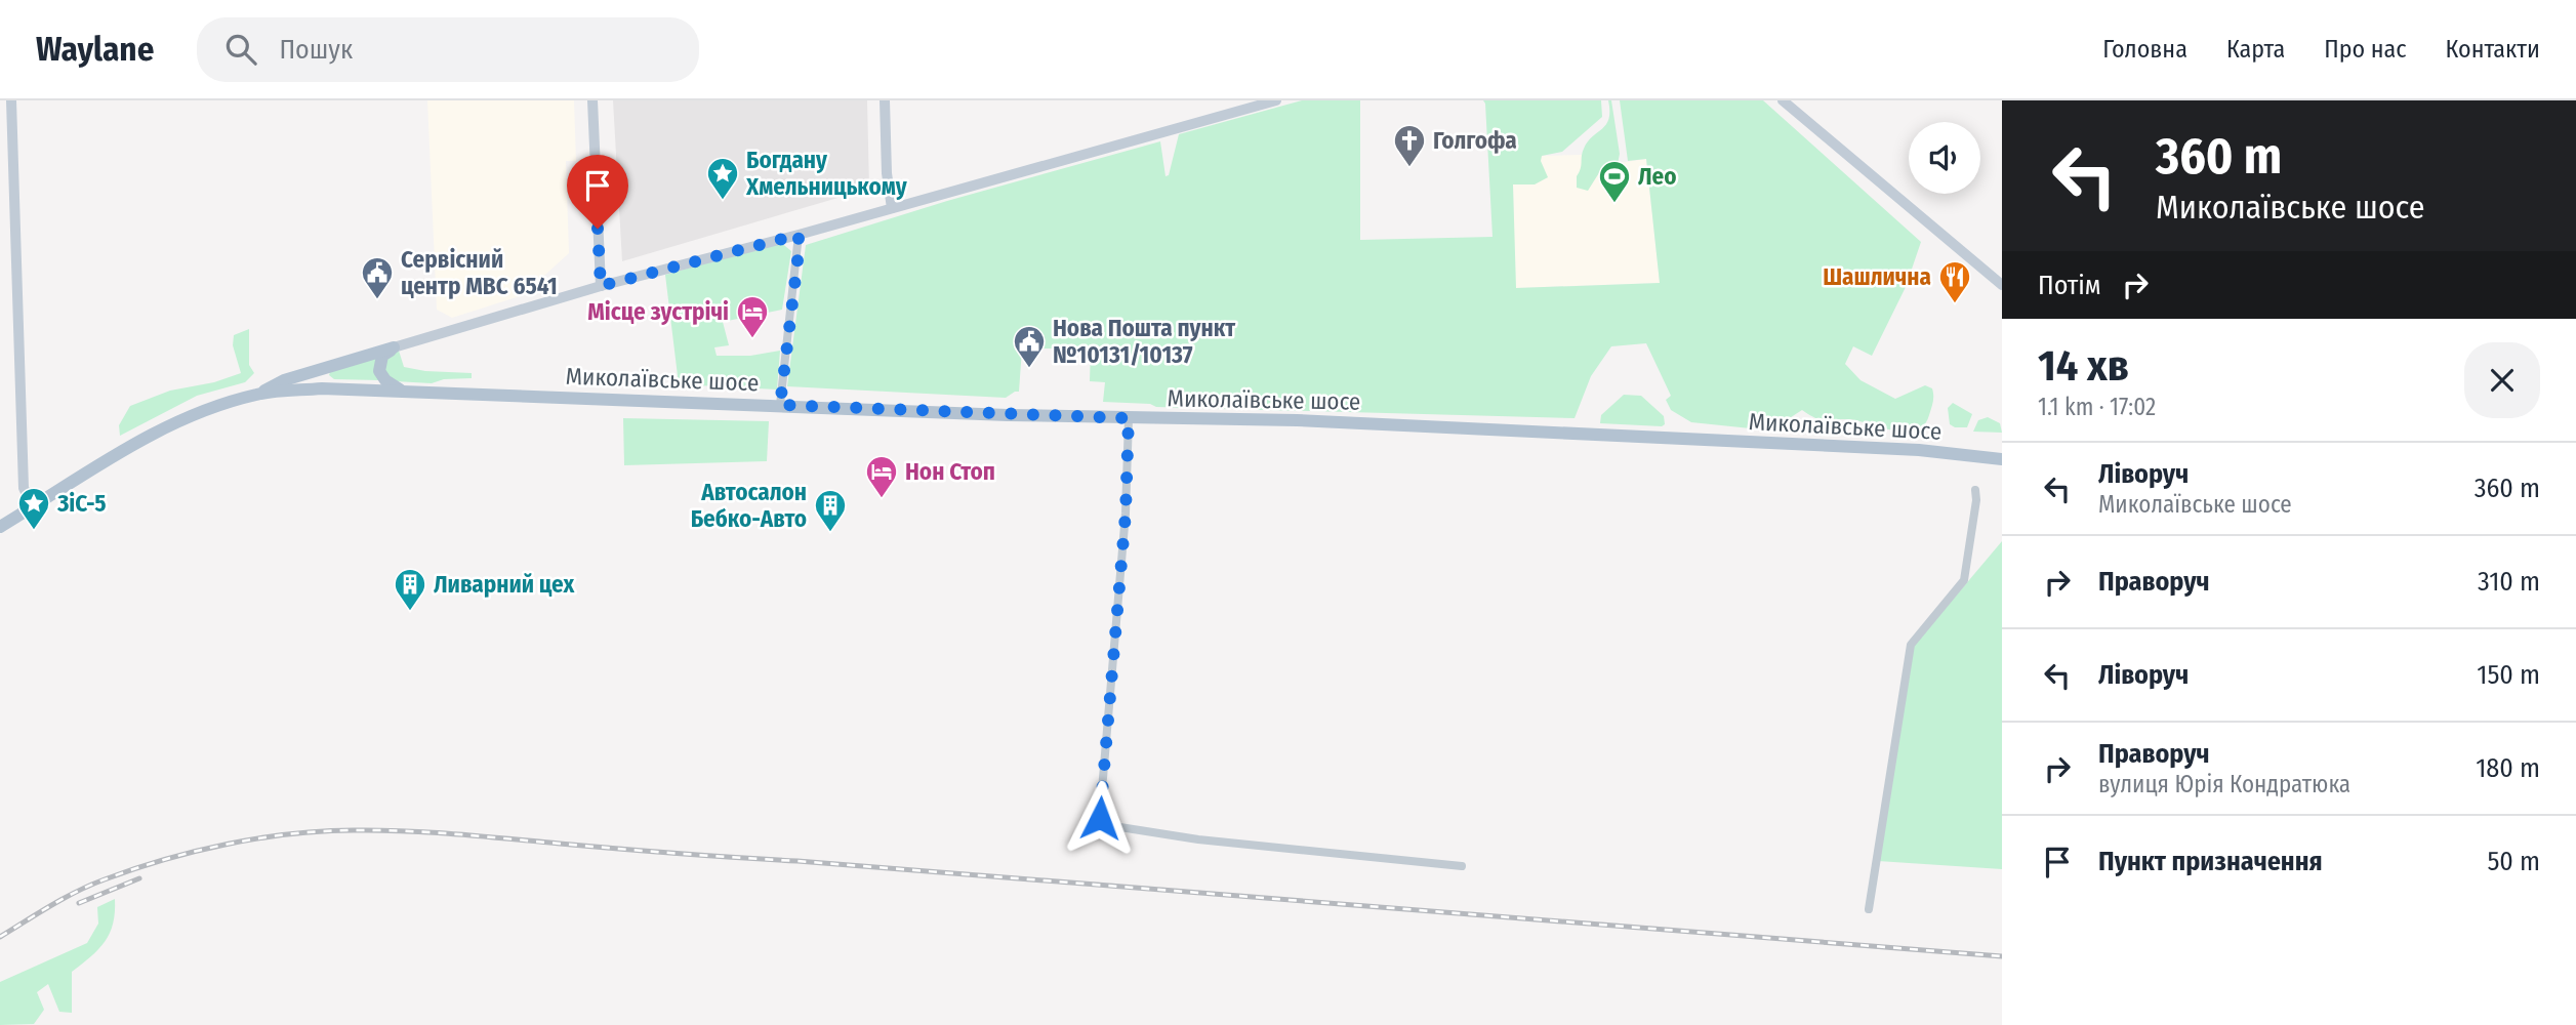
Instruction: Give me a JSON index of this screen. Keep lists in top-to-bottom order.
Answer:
{
  "streets": {
    "main road": ["Миколаївське шосе"]
  },
  "places": {
    "church": ["Голгофа"],
    "place": ["Богдану Хмельницькому", "ЗіС-5"],
    "sports": ["Лео"],
    "public building": ["Сервісний центр МВС 6541", "Нова Пошта пункт №10131/10137"],
    "restaurant": ["Шашлична"],
    "hotel": ["Місце зустрічі", "Нон Стоп"],
    "building": ["Автосалон Бебко-Авто", "Ливарний цех"]
  },
  "page": {
    "header": "Waylane",
    "search": "Пошук",
    "nav": [
      "Головна",
      "Карта",
      "Про нас",
      "Контакти"
    ],
    "turn": ["360 m", "Миколаївське шосе"],
    "then": "Потім",
    "heading": ["14 хв", "1.1 km · 17:02"],
    "list": [
      {
        "name": "Ліворуч",
        "note": "Миколаївське шосе",
        "value": "360 m"
      },
      {
        "name": "Праворуч",
        "value": "310 m"
      },
      {
        "name": "Ліворуч",
        "value": "150 m"
      },
      {
        "name": "Праворуч",
        "note": "вулиця Юрія Кондратюка",
        "value": "180 m"
      },
      {
        "name": "Пункт призначення",
        "value": "50 m"
      }
    ]
  }
}
